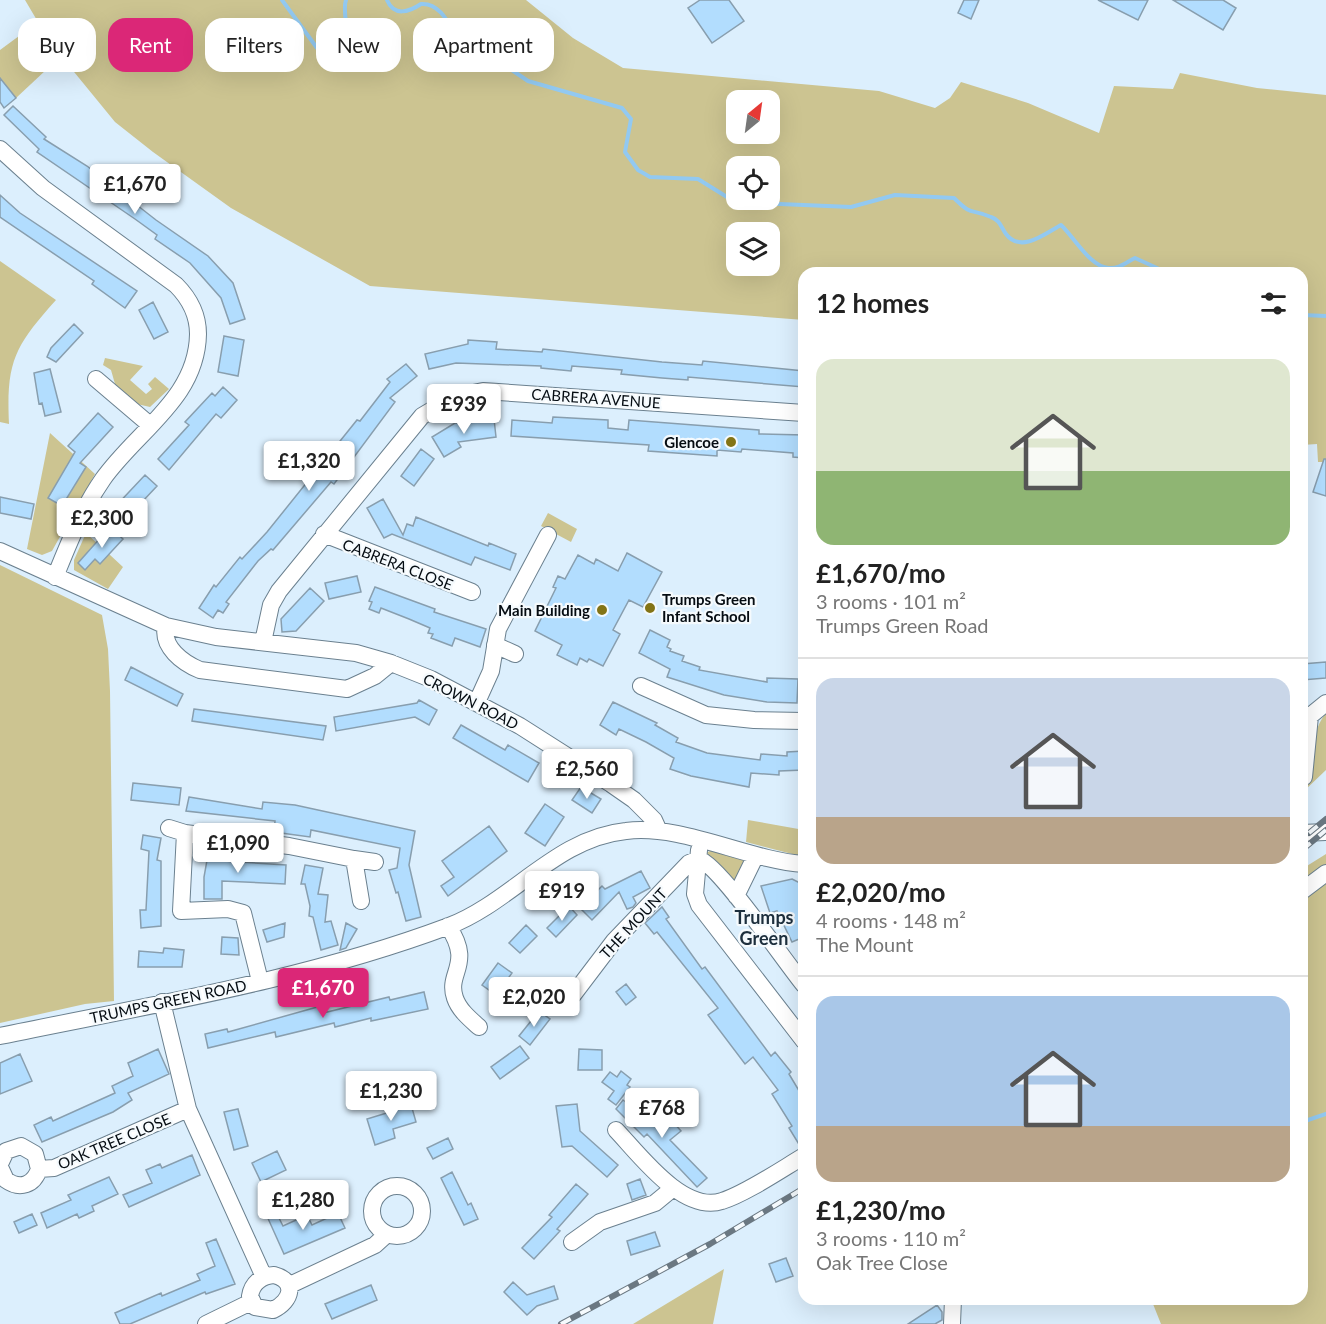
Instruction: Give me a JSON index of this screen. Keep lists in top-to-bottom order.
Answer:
{
  "streets": {
    "street": [
      "CABRERA AVENUE",
      "CABRERA CLOSE",
      "CROWN ROAD",
      "THE MOUNT",
      "TRUMPS GREEN ROAD",
      "OAK TREE CLOSE"
    ]
  },
  "crossings": [
    ["CABRERA AVENUE", "CABRERA CLOSE"],
    ["CABRERA AVENUE", "CROWN ROAD"],
    ["CROWN ROAD", "TRUMPS GREEN ROAD"],
    ["TRUMPS GREEN ROAD", "OAK TREE CLOSE"]
  ],
  "districts": ["Trumps Green"],
  "places": ["Glencoe", "Trumps Green Infant School", "Main Building"],
  "north": "top right",
  "page": {
    "chip": [
      "Buy",
      "Rent",
      "Filters",
      "New",
      "Apartment"
    ],
    "price": [
      "£1,670",
      "£939",
      "£1,320",
      "£2,300",
      "£2,560",
      "£1,090",
      "£919",
      "£1,670",
      "£2,020",
      "£1,230",
      "£768",
      "£1,280"
    ],
    "heading": "12 homes",
    "list": [
      {
        "name": "£1,670/mo",
        "note": "3 rooms · 101 m² · Trumps Green Road"
      },
      {
        "name": "£2,020/mo",
        "note": "4 rooms · 148 m² · The Mount"
      },
      {
        "name": "£1,230/mo",
        "note": "3 rooms · 110 m² · Oak Tree Close"
      }
    ]
  }
}
